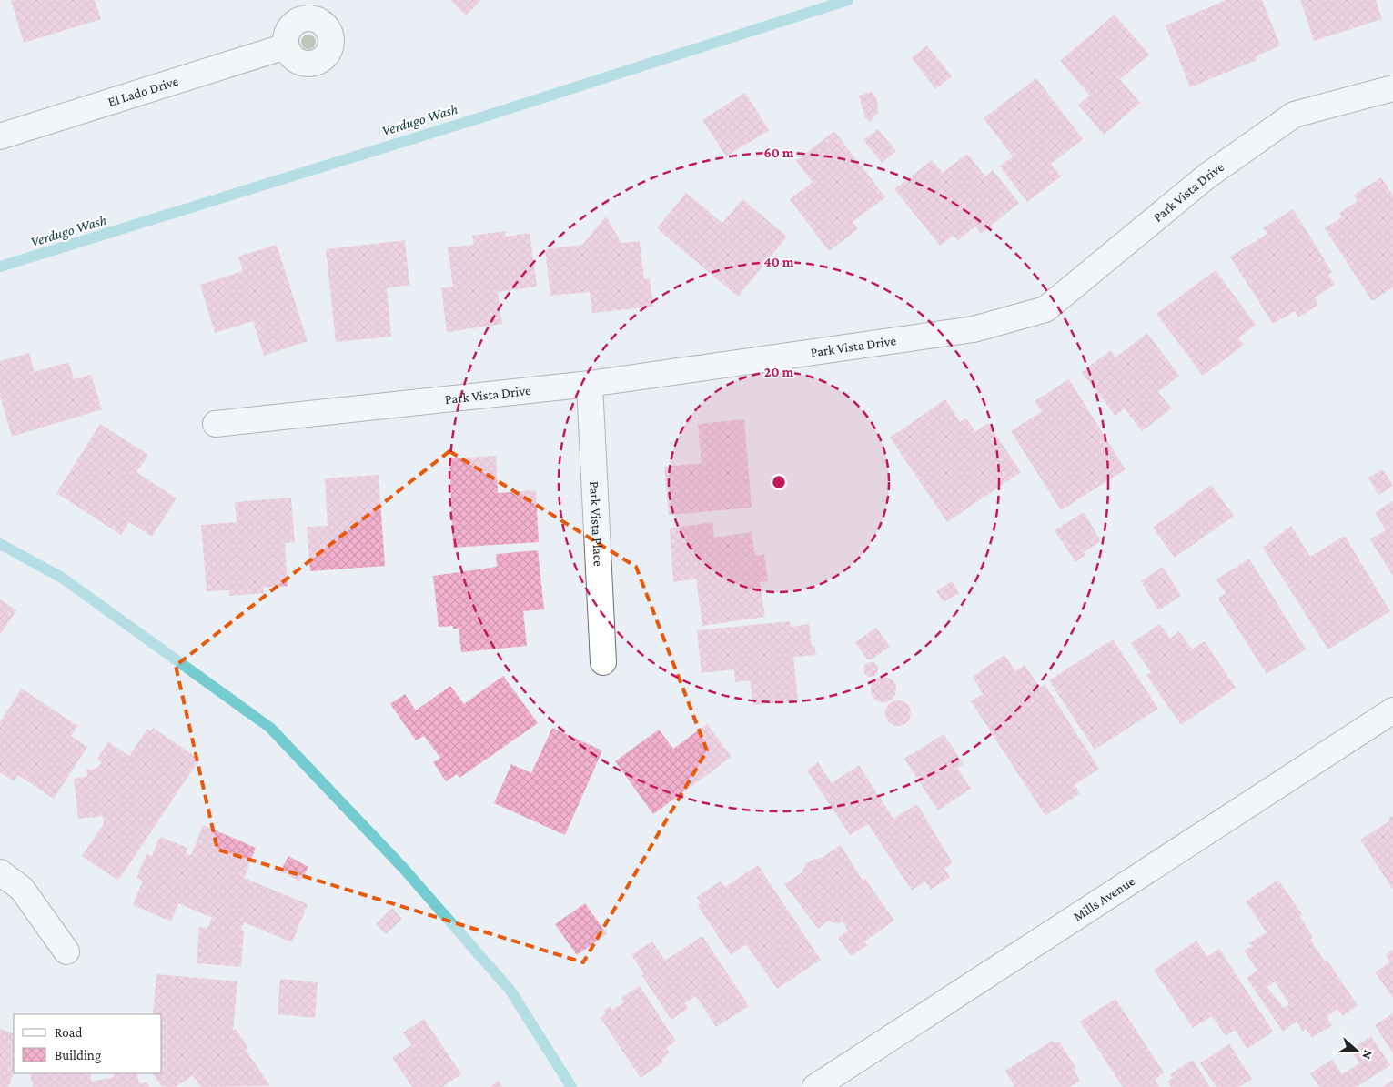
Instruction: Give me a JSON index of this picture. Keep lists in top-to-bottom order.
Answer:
{
  "streets": {
    "street": [
      "El Lado Drive",
      "Park Vista Drive",
      "Park Vista Place",
      "Mills Avenue"
    ]
  },
  "crossings": [
    ["Park Vista Drive", "Park Vista Place"]
  ],
  "water": ["Verdugo Wash"],
  "legend": ["Road", "Building"],
  "north": "right",
  "rings": ["60 m", "40 m", "20 m"]
}
